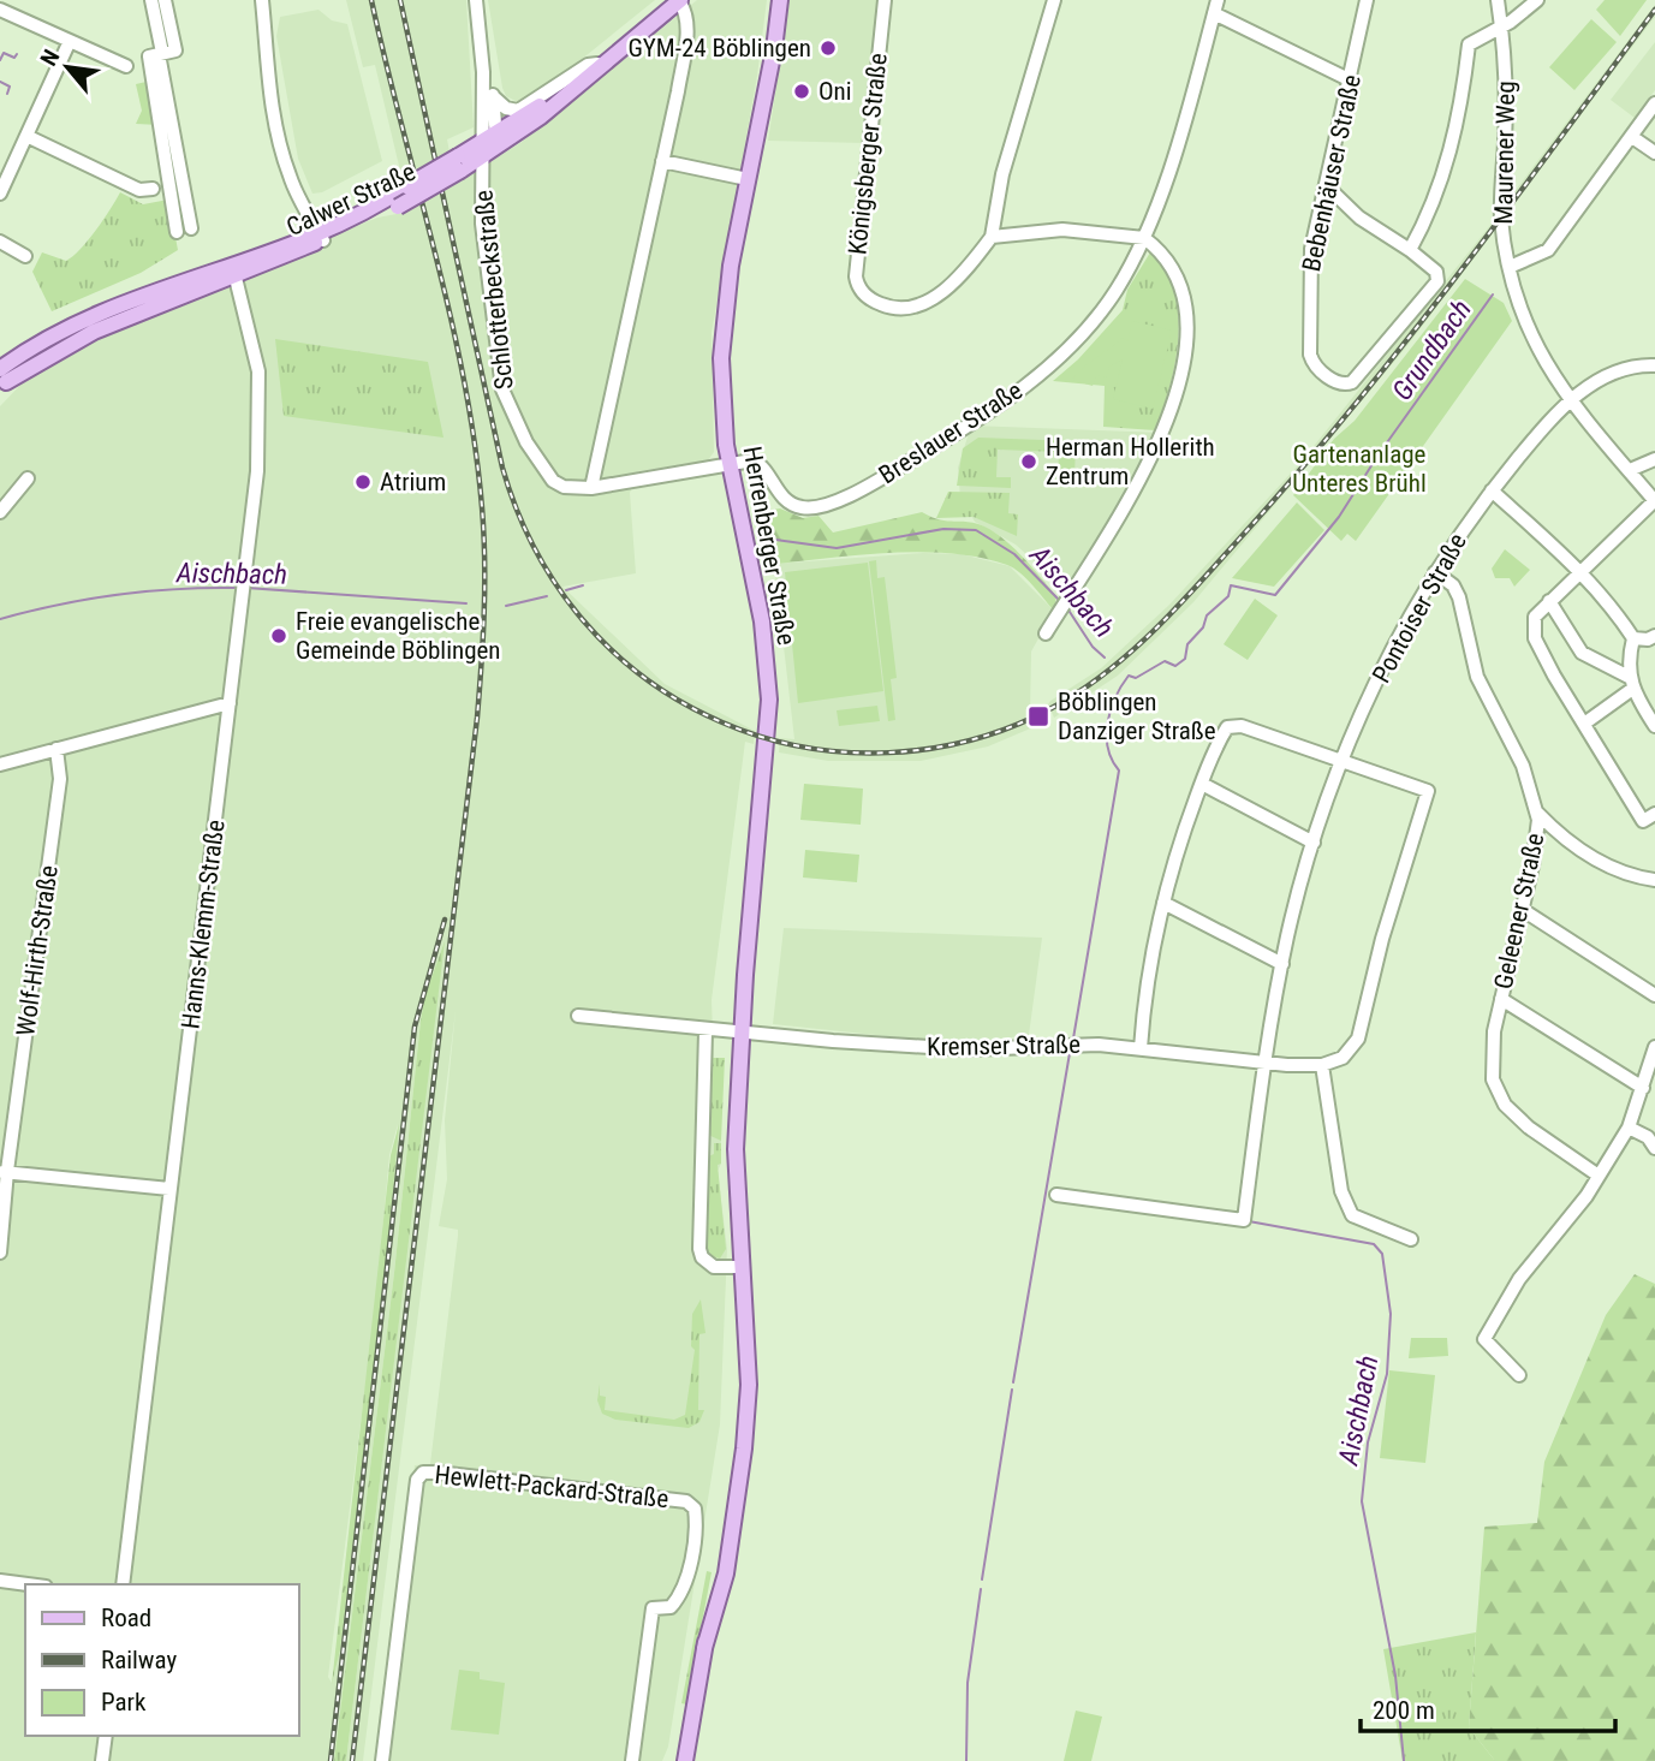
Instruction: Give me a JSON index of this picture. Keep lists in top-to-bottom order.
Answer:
{
  "streets": {
    "main road": ["Calwer Straße", "Herrenberger Straße"],
    "street": [
      "Maurener Weg",
      "Königsberger Straße",
      "Bebenhäuser Straße",
      "Schlotterbeckstraße",
      "Breslauer Straße",
      "Pontoiser Straße",
      "Geleener Straße",
      "Hanns-Klemm-Straße",
      "Wolf-Hirth-Straße",
      "Kremser Straße",
      "Hewlett-Packard-Straße"
    ]
  },
  "crossings": [
    ["Maurener Weg", "Pontoiser Straße"],
    ["Bebenhäuser Straße", "Breslauer Straße"],
    ["Calwer Straße", "Schlotterbeckstraße"],
    ["Calwer Straße", "Hanns-Klemm-Straße"],
    ["Schlotterbeckstraße", "Breslauer Straße"],
    ["Schlotterbeckstraße", "Herrenberger Straße"],
    ["Breslauer Straße", "Herrenberger Straße"],
    ["Herrenberger Straße", "Kremser Straße"],
    ["Pontoiser Straße", "Geleener Straße"],
    ["Pontoiser Straße", "Kremser Straße"]
  ],
  "water": ["Grundbach", "Aischbach"],
  "parks": ["Gartenanlage Unteres Brühl"],
  "places": {
    "other": [
      "GYM-24 Böblingen",
      "Oni",
      "Herman Hollerith Zentrum",
      "Atrium",
      "Freie evangelische Gemeinde Böblingen"
    ],
    "transit": ["Böblingen Danziger Straße"]
  },
  "legend": ["Road", "Railway", "Park"],
  "scale_bar": "200 m",
  "north": "top left"
}
